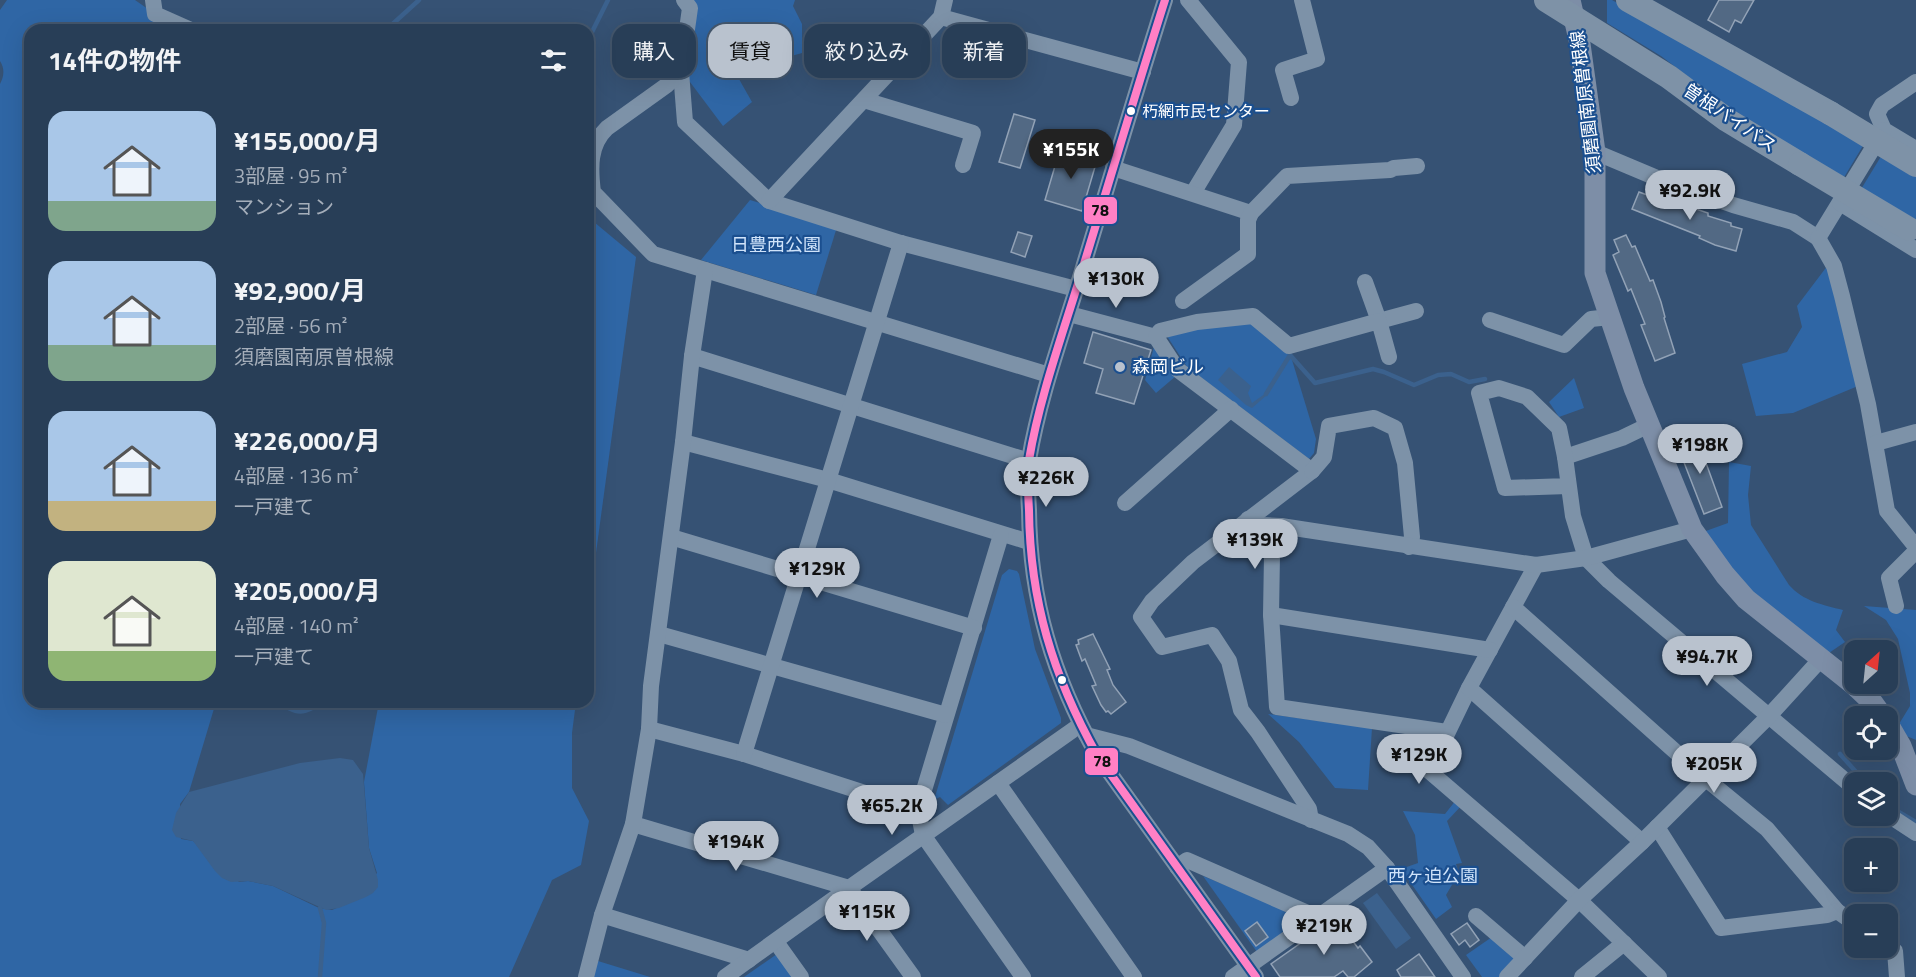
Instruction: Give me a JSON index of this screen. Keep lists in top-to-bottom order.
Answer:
{
  "streets": {
    "highway": ["曽根バイパス"],
    "main road": ["須磨園南原曽根線"]
  },
  "crossings": [
    ["須磨園南原曽根線", "曽根バイパス"]
  ],
  "parks": ["日豊西公園", "西ヶ迫公園"],
  "places": ["朽網市民センター", "森岡ビル"],
  "lines": ["transit line 78"],
  "north": "top right",
  "page": {
    "chip": [
      "購入",
      "賃貸",
      "絞り込み",
      "新着"
    ],
    "heading": "14件の物件",
    "list": [
      {
        "name": "¥155,000/月",
        "note": "3部屋 · 95 m² · マンション"
      },
      {
        "name": "¥92,900/月",
        "note": "2部屋 · 56 m² · 須磨園南原曽根線"
      },
      {
        "name": "¥226,000/月",
        "note": "4部屋 · 136 m² · 一戸建て"
      },
      {
        "name": "¥205,000/月",
        "note": "4部屋 · 140 m² · 一戸建て"
      }
    ],
    "price": [
      "¥155K",
      "¥92.9K",
      "¥130K",
      "¥198K",
      "¥226K",
      "¥139K",
      "¥129K",
      "¥94.7K",
      "¥129K",
      "¥205K",
      "¥65.2K",
      "¥194K",
      "¥115K",
      "¥219K"
    ],
    "map_buttons": ["+", "−"]
  }
}
